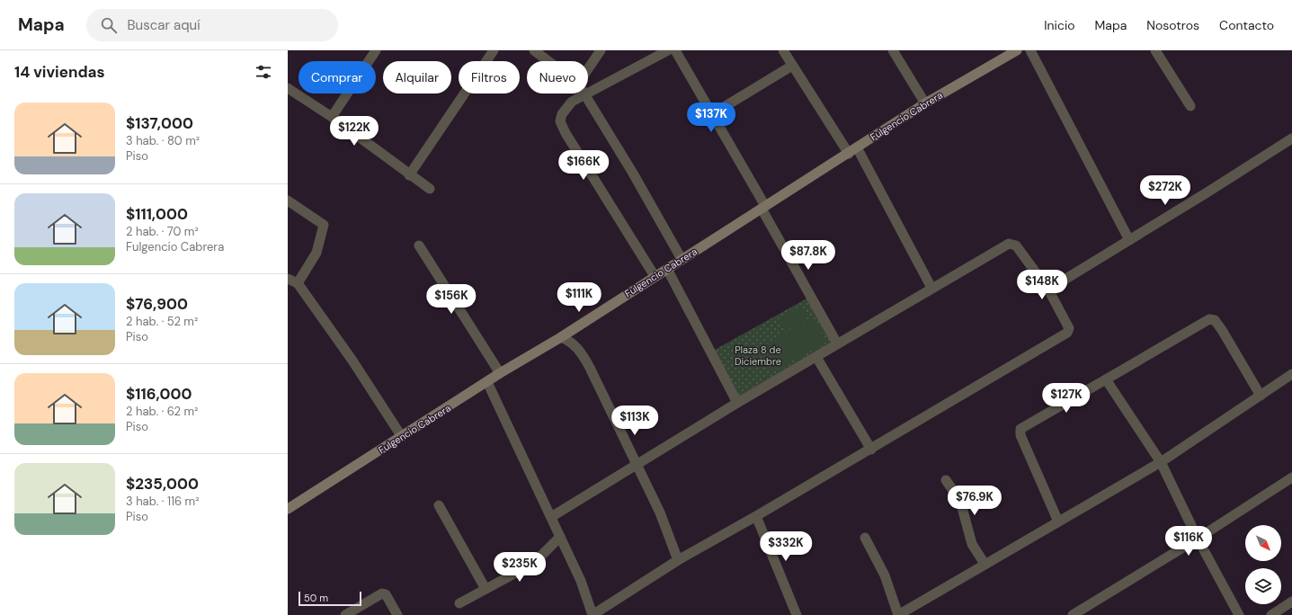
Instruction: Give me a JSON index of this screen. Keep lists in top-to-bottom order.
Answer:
{
  "streets": {
    "main road": ["Fulgencio Cabrera"]
  },
  "parks": ["Plaza 8 de Diciembre"],
  "scale_bar": "50 m",
  "north": "bottom right",
  "page": {
    "header": "Mapa",
    "search": "Buscar aquí",
    "nav": [
      "Inicio",
      "Mapa",
      "Nosotros",
      "Contacto"
    ],
    "heading": "14 viviendas",
    "chip": [
      "Comprar",
      "Alquilar",
      "Filtros",
      "Nuevo"
    ],
    "list": [
      {
        "name": "$137,000",
        "note": "3 hab. · 80 m² · Piso"
      },
      {
        "name": "$111,000",
        "note": "2 hab. · 70 m² · Fulgencio Cabrera"
      },
      {
        "name": "$76,900",
        "note": "2 hab. · 52 m² · Piso"
      },
      {
        "name": "$116,000",
        "note": "2 hab. · 62 m² · Piso"
      },
      {
        "name": "$235,000",
        "note": "3 hab. · 116 m² · Piso"
      }
    ],
    "price": [
      "$137K",
      "$122K",
      "$166K",
      "$272K",
      "$87.8K",
      "$148K",
      "$111K",
      "$156K",
      "$127K",
      "$113K",
      "$76.9K",
      "$116K",
      "$332K",
      "$235K"
    ],
    "scale": "50 m"
  }
}
